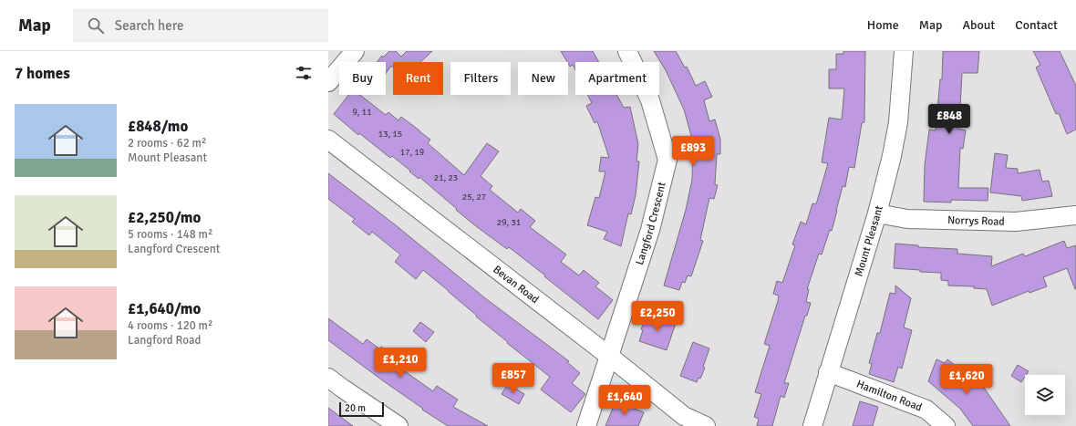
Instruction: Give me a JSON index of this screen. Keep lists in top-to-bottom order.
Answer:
{
  "streets": {
    "street": [
      "Norrys Road",
      "Langford Crescent",
      "Mount Pleasant",
      "Bevan Road",
      "Hamilton Road"
    ]
  },
  "crossings": [
    ["Norrys Road", "Mount Pleasant"],
    ["Langford Crescent", "Bevan Road"],
    ["Mount Pleasant", "Hamilton Road"]
  ],
  "house_numbers": [
    "9, 11",
    "13, 15",
    "17, 19",
    "21, 23",
    "25, 27",
    "29, 31"
  ],
  "scale_bar": "20 m",
  "page": {
    "header": "Map",
    "search": "Search here",
    "nav": [
      "Home",
      "Map",
      "About",
      "Contact"
    ],
    "heading": "7 homes",
    "chip": [
      "Buy",
      "Rent",
      "Filters",
      "New",
      "Apartment"
    ],
    "list": [
      {
        "name": "£848/mo",
        "note": "2 rooms · 62 m² · Mount Pleasant"
      },
      {
        "name": "£2,250/mo",
        "note": "5 rooms · 148 m² · Langford Crescent"
      },
      {
        "name": "£1,640/mo",
        "note": "4 rooms · 120 m² · Langford Road"
      }
    ],
    "price": [
      "£848",
      "£893",
      "£2,250",
      "£1,210",
      "£857",
      "£1,620",
      "£1,640"
    ],
    "scale": "20 m"
  }
}
